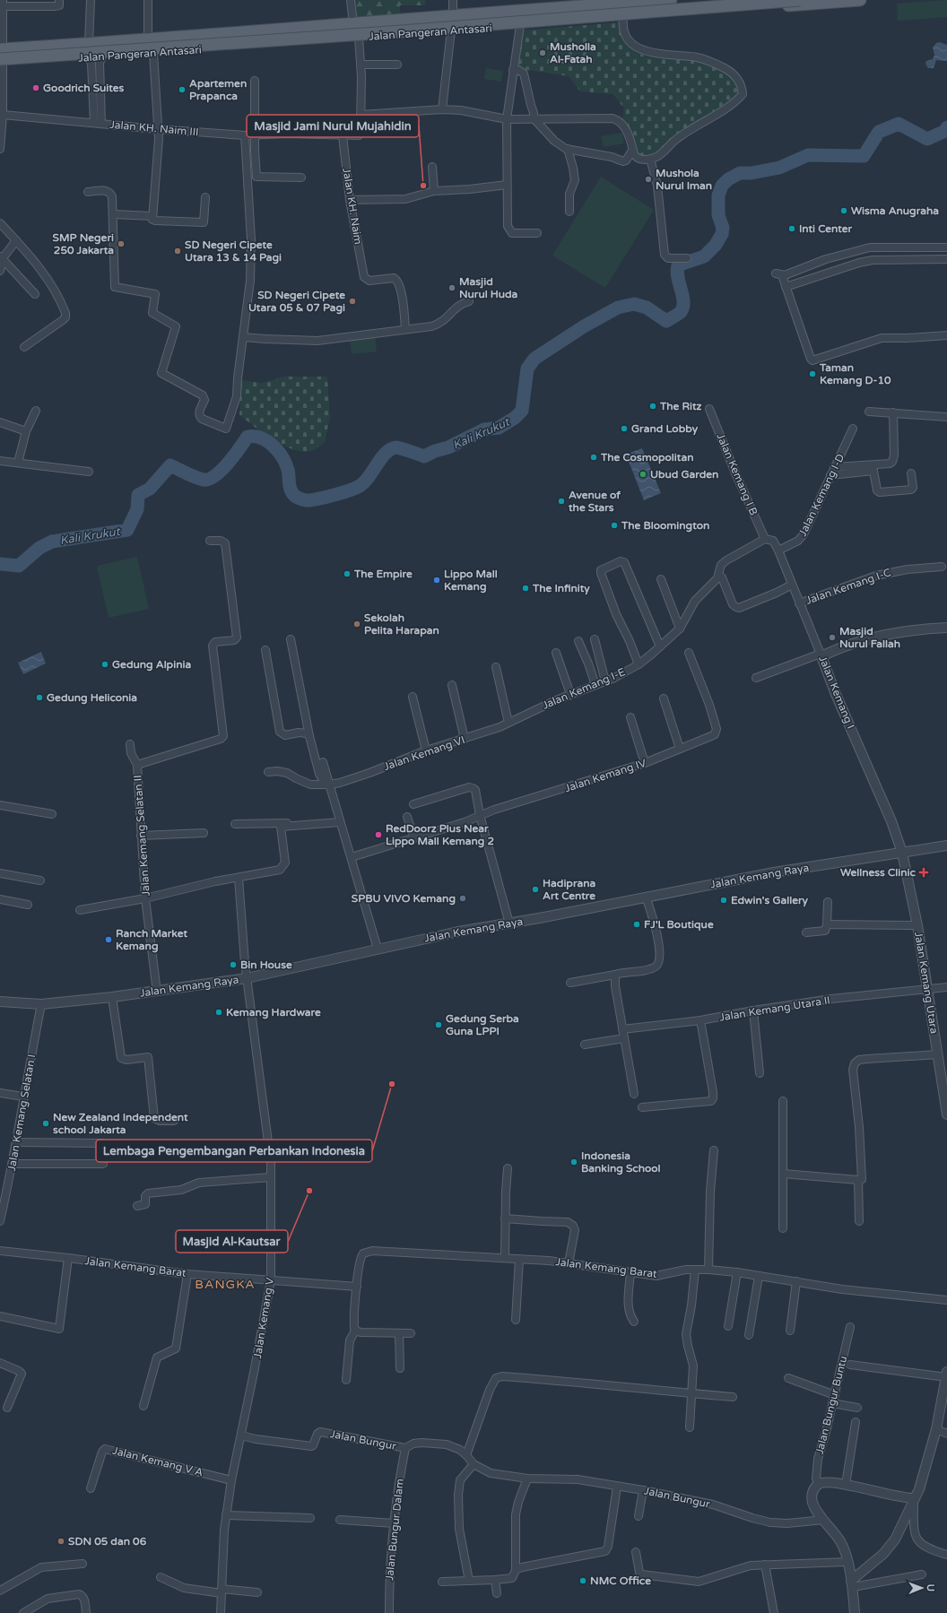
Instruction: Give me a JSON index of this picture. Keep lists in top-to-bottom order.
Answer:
{
  "streets": {
    "main road": ["Jalan Pangeran Antasari"],
    "street": [
      "Jalan KH. Naim III",
      "Jalan KH. Naim",
      "Jalan Kemang I B",
      "Jalan Kemang I-D",
      "Jalan Kemang I-C",
      "Jalan Kemang I-E",
      "Jalan Kemang I",
      "Jalan Kemang VI",
      "Jalan Kemang IV",
      "Jalan Kemang Selatan II",
      "Jalan Kemang Raya",
      "Jalan Kemang Utara",
      "Jalan Kemang Utara II",
      "Jalan Kemang Selatan I",
      "Jalan Kemang Barat",
      "Jalan Kemang V",
      "Jalan Bungur Buntu",
      "Jalan Bungur",
      "Jalan Kemang V A",
      "Jalan Bungur Dalam"
    ]
  },
  "crossings": [
    ["Jalan KH. Naim III", "Jalan KH. Naim"],
    ["Jalan Kemang I B", "Jalan Kemang I-E"],
    ["Jalan Kemang I B", "Jalan Kemang I"],
    ["Jalan Kemang I-D", "Jalan Kemang I"],
    ["Jalan Kemang I-C", "Jalan Kemang I"],
    ["Jalan Kemang I-E", "Jalan Kemang I"],
    ["Jalan Kemang I-E", "Jalan Kemang VI"],
    ["Jalan Kemang I", "Jalan Kemang Raya"],
    ["Jalan Kemang I", "Jalan Kemang Utara"],
    ["Jalan Kemang Selatan II", "Jalan Kemang Raya"],
    ["Jalan Kemang Raya", "Jalan Kemang Utara"],
    ["Jalan Kemang Raya", "Jalan Kemang Selatan I"],
    ["Jalan Kemang Raya", "Jalan Kemang V"],
    ["Jalan Kemang Utara", "Jalan Kemang Utara II"],
    ["Jalan Kemang Barat", "Jalan Kemang V"],
    ["Jalan Kemang V", "Jalan Bungur"],
    ["Jalan Kemang V", "Jalan Kemang V A"],
    ["Jalan Bungur", "Jalan Bungur Dalam"]
  ],
  "districts": ["BANGKA"],
  "water": ["Kali Krukut"],
  "places": {
    "other": [
      "Musholla Al-Fatah",
      "Goodrich Suites",
      "Apartemen Prapanca",
      "Mushola Nurul Iman",
      "Masjid Jami Nurul Mujahidin",
      "Wisma Anugraha",
      "Inti Center",
      "SMP Negeri 250 Jakarta",
      "SD Negeri Cipete Utara 13 & 14 Pagi",
      "Masjid Nurul Huda",
      "SD Negeri Cipete Utara 05 & 07 Pagi",
      "Taman Kemang D-10",
      "The Ritz",
      "Grand Lobby",
      "The Cosmopolitan",
      "Ubud Garden",
      "Avenue of the Stars",
      "The Bloomington",
      "The Empire",
      "Lippo Mall Kemang",
      "The Infinity",
      "Sekolah Pelita Harapan",
      "Masjid Nurul Fallah",
      "Gedung Alpinia",
      "Gedung Heliconia",
      "RedDoorz Plus Near Lippo Mall Kemang 2",
      "Hadiprana Art Centre",
      "SPBU VIVO Kemang",
      "Edwin's Gallery",
      "FJ'L Boutique",
      "Ranch Market Kemang",
      "Bin House",
      "Kemang Hardware",
      "Gedung Serba Guna LPPI",
      "Lembaga Pengembangan Perbankan Indonesia",
      "New Zealand Independent school Jakarta",
      "Indonesia Banking School",
      "Masjid Al-Kautsar",
      "SDN 05 dan 06",
      "NMC Office"
    ],
    "health": ["Wellness Clinic"]
  },
  "north": "right"
}
